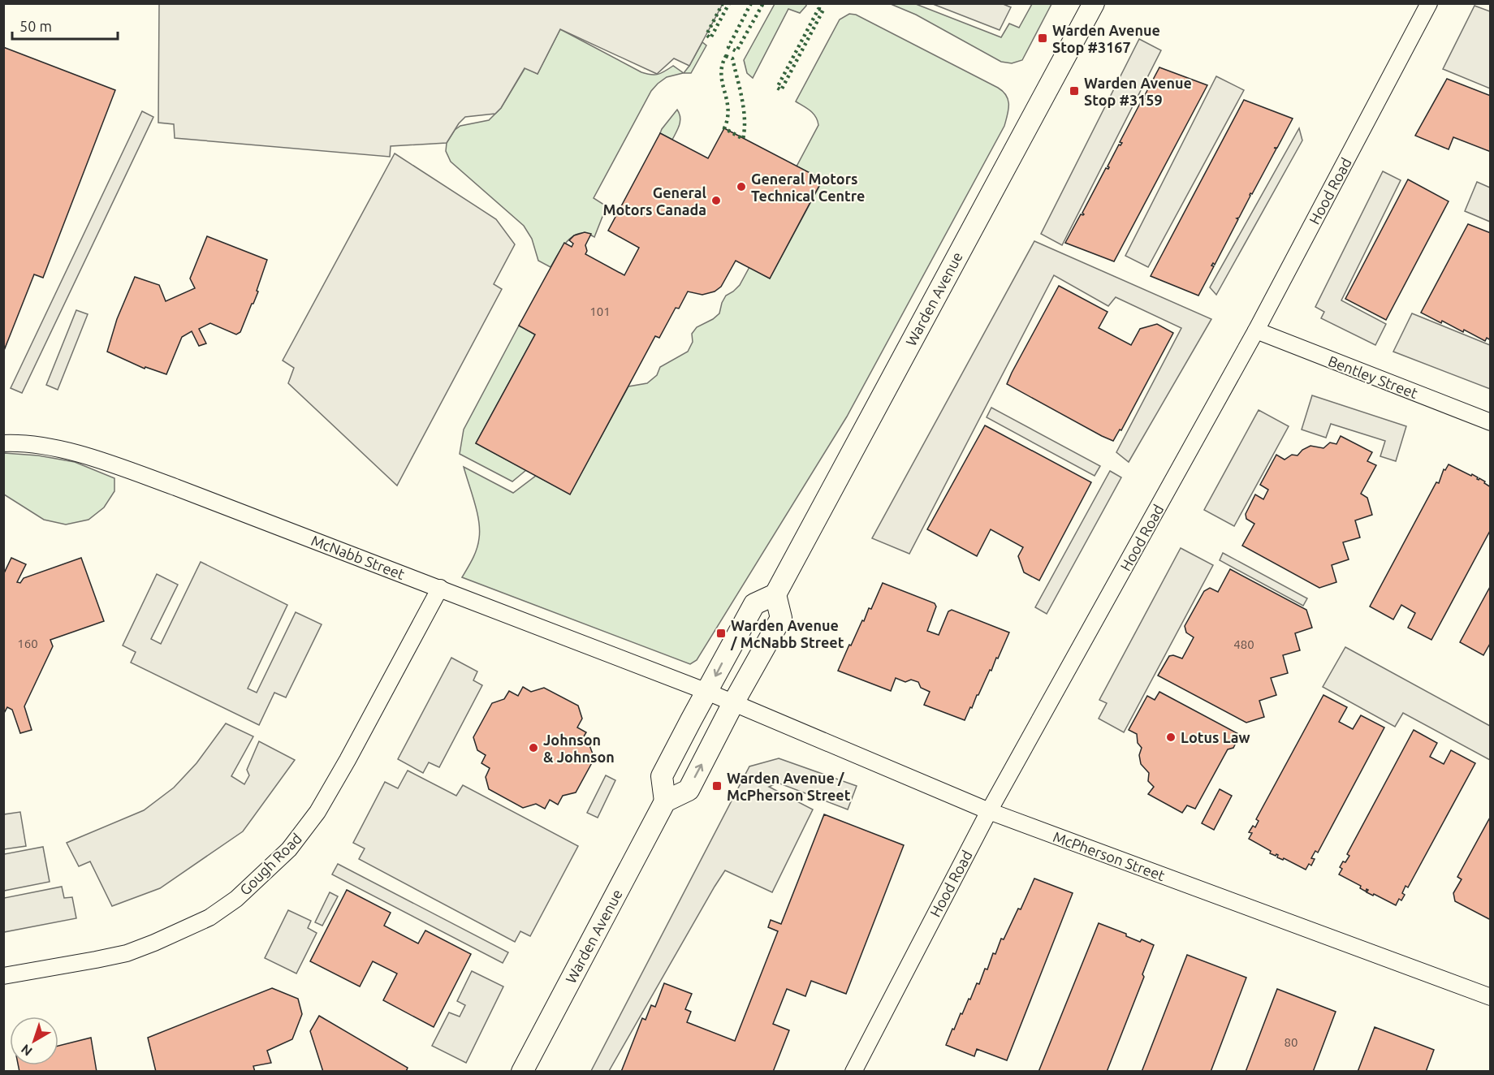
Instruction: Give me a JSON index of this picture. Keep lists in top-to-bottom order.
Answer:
{
  "streets": {
    "main road": ["Warden Avenue"],
    "street": [
      "Hood Road",
      "Bentley Street",
      "McNabb Street",
      "McPherson Street",
      "Gough Road"
    ]
  },
  "crossings": [
    ["Hood Road", "Bentley Street"],
    ["Hood Road", "McPherson Street"],
    ["McNabb Street", "McPherson Street"],
    ["McNabb Street", "Gough Road"]
  ],
  "places": {
    "transit": [
      "Warden Avenue Stop #3167",
      "Warden Avenue Stop #3159",
      "Warden Avenue / McNabb Street",
      "Warden Avenue / McPherson Street"
    ],
    "other": [
      "General Motors Technical Centre",
      "General Motors Canada",
      "Lotus Law",
      "Johnson & Johnson"
    ]
  },
  "house_numbers": [
    "101",
    "160",
    "480",
    "80"
  ],
  "scale_bar": "50 m",
  "north": "bottom left"
}
